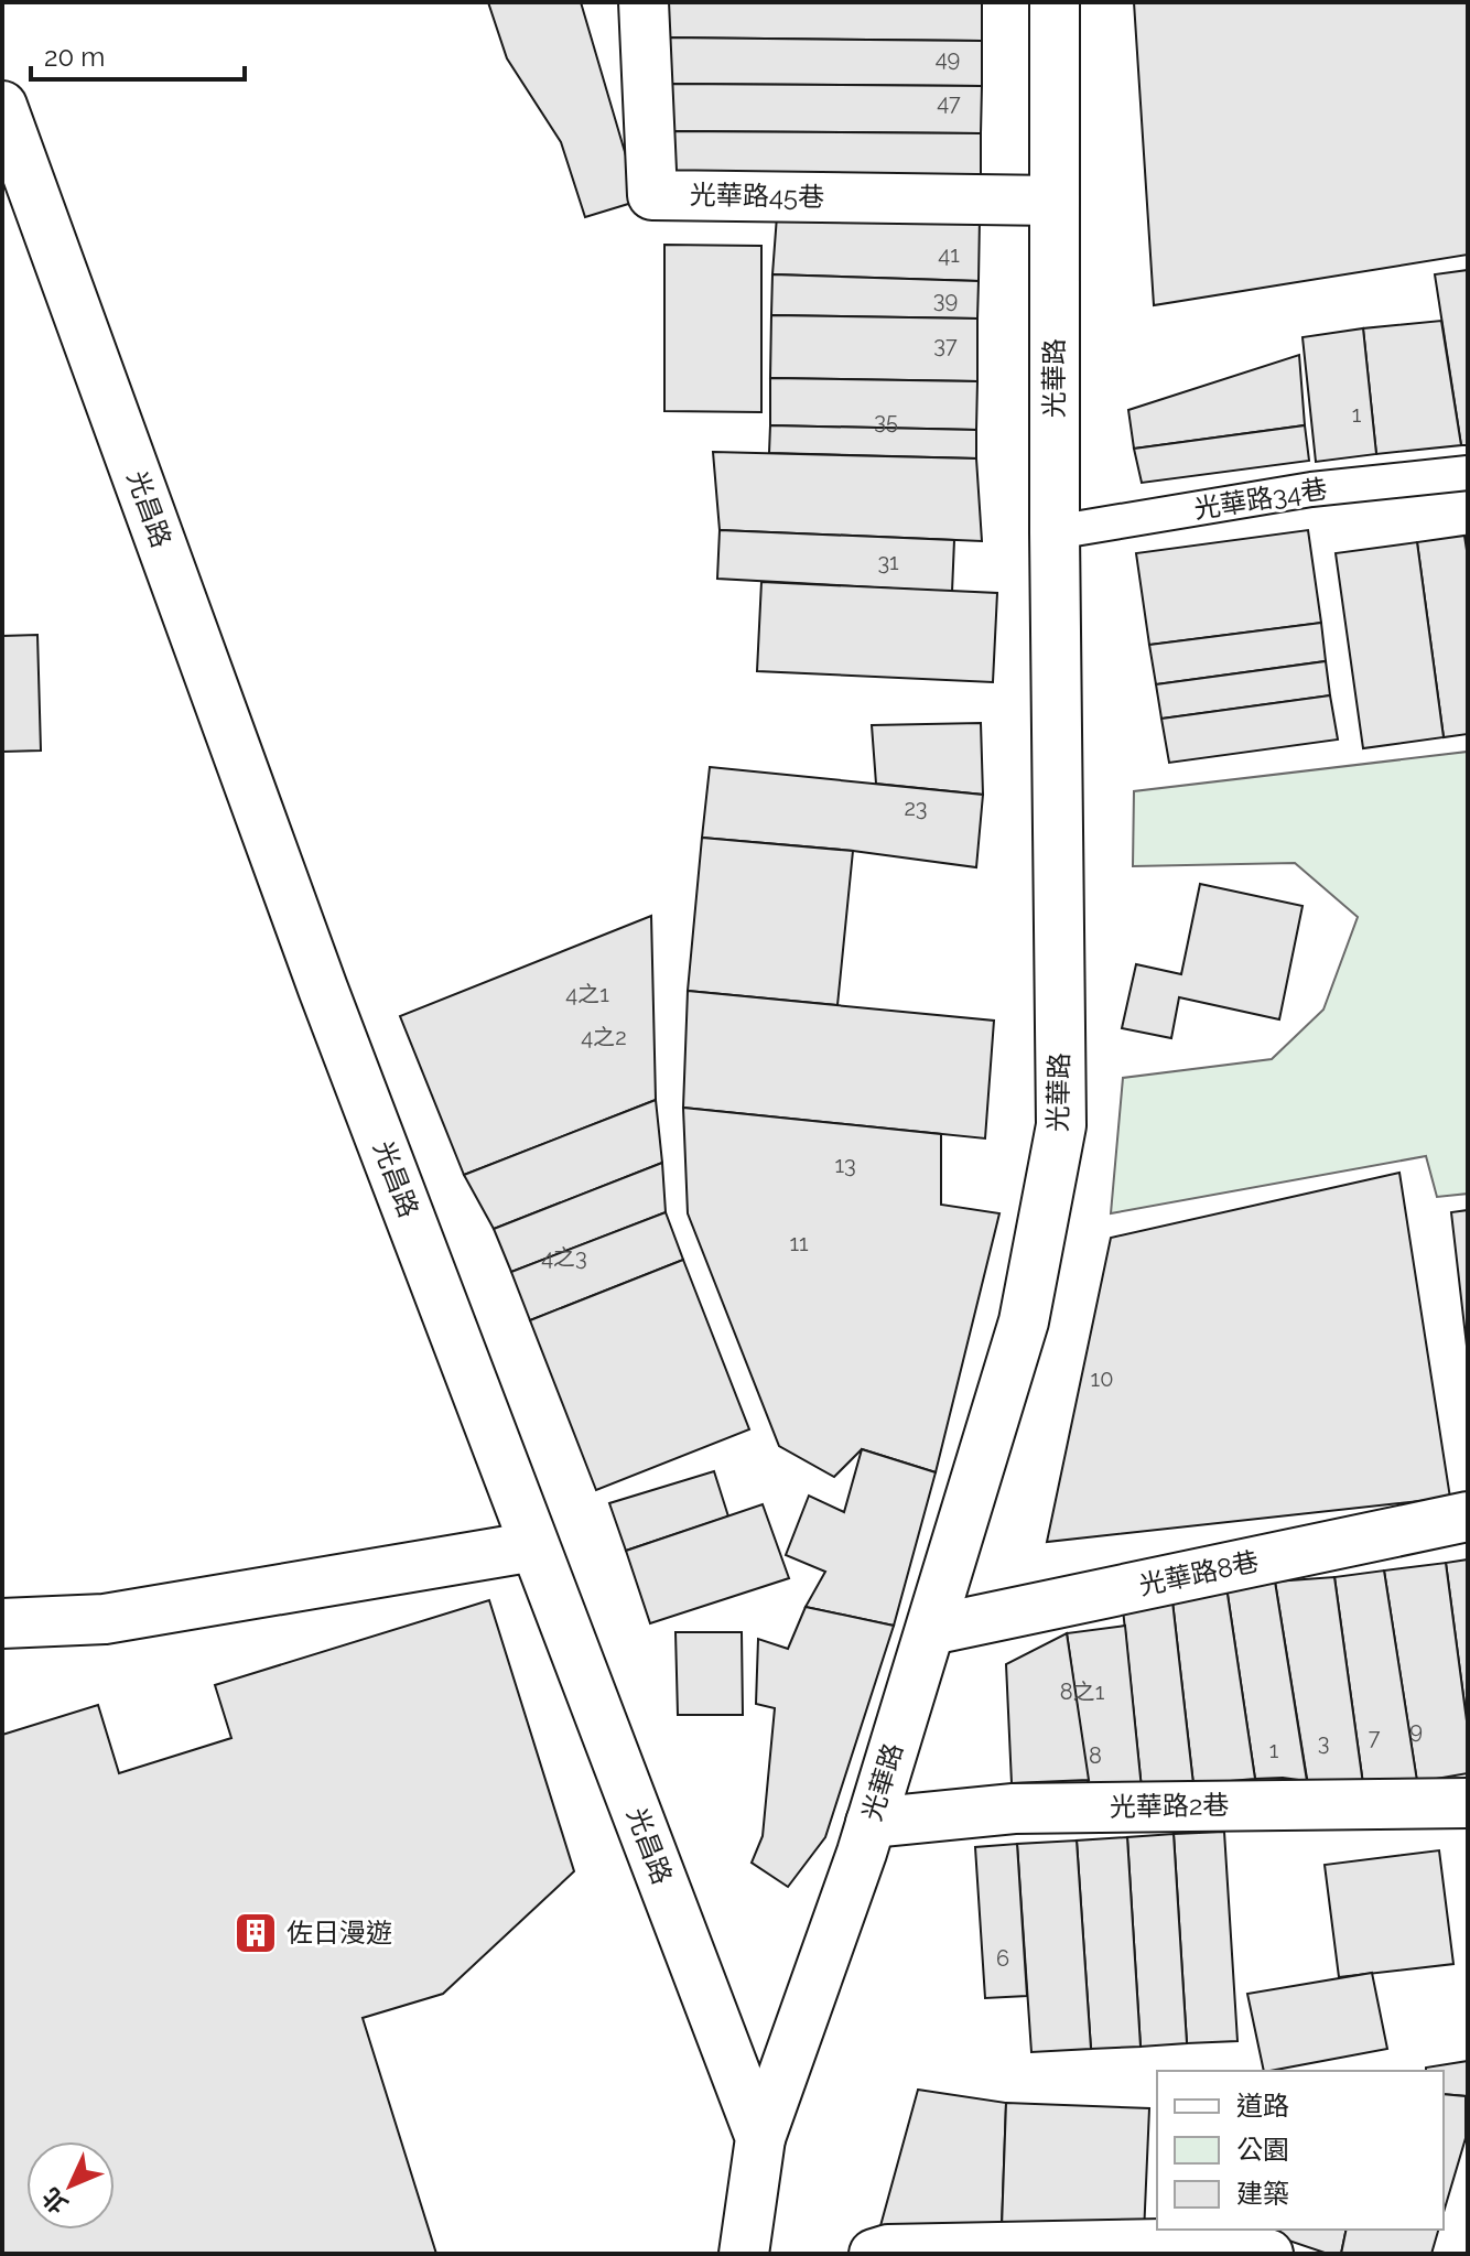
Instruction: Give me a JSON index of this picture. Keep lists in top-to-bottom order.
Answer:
{
  "streets": {
    "street": [
      "光華路45巷",
      "光華路",
      "光昌路",
      "光華路8巷",
      "光華路2巷"
    ],
    "lane": ["光華路34巷"]
  },
  "crossings": [
    ["光華路45巷", "光華路"],
    ["光華路", "光華路34巷"],
    ["光華路", "光昌路"],
    ["光華路", "光華路8巷"],
    ["光華路", "光華路2巷"]
  ],
  "places": {
    "building": ["佐日漫遊"]
  },
  "house_numbers": [
    "49",
    "47",
    "41",
    "39",
    "37",
    "1",
    "35",
    "31",
    "23",
    "4之1",
    "4之2",
    "13",
    "11",
    "4之3",
    "10",
    "8之1",
    "9",
    "7",
    "3",
    "1",
    "8",
    "6"
  ],
  "legend": ["道路", "公園", "建築"],
  "scale_bar": "20 m",
  "north": "bottom left"
}
